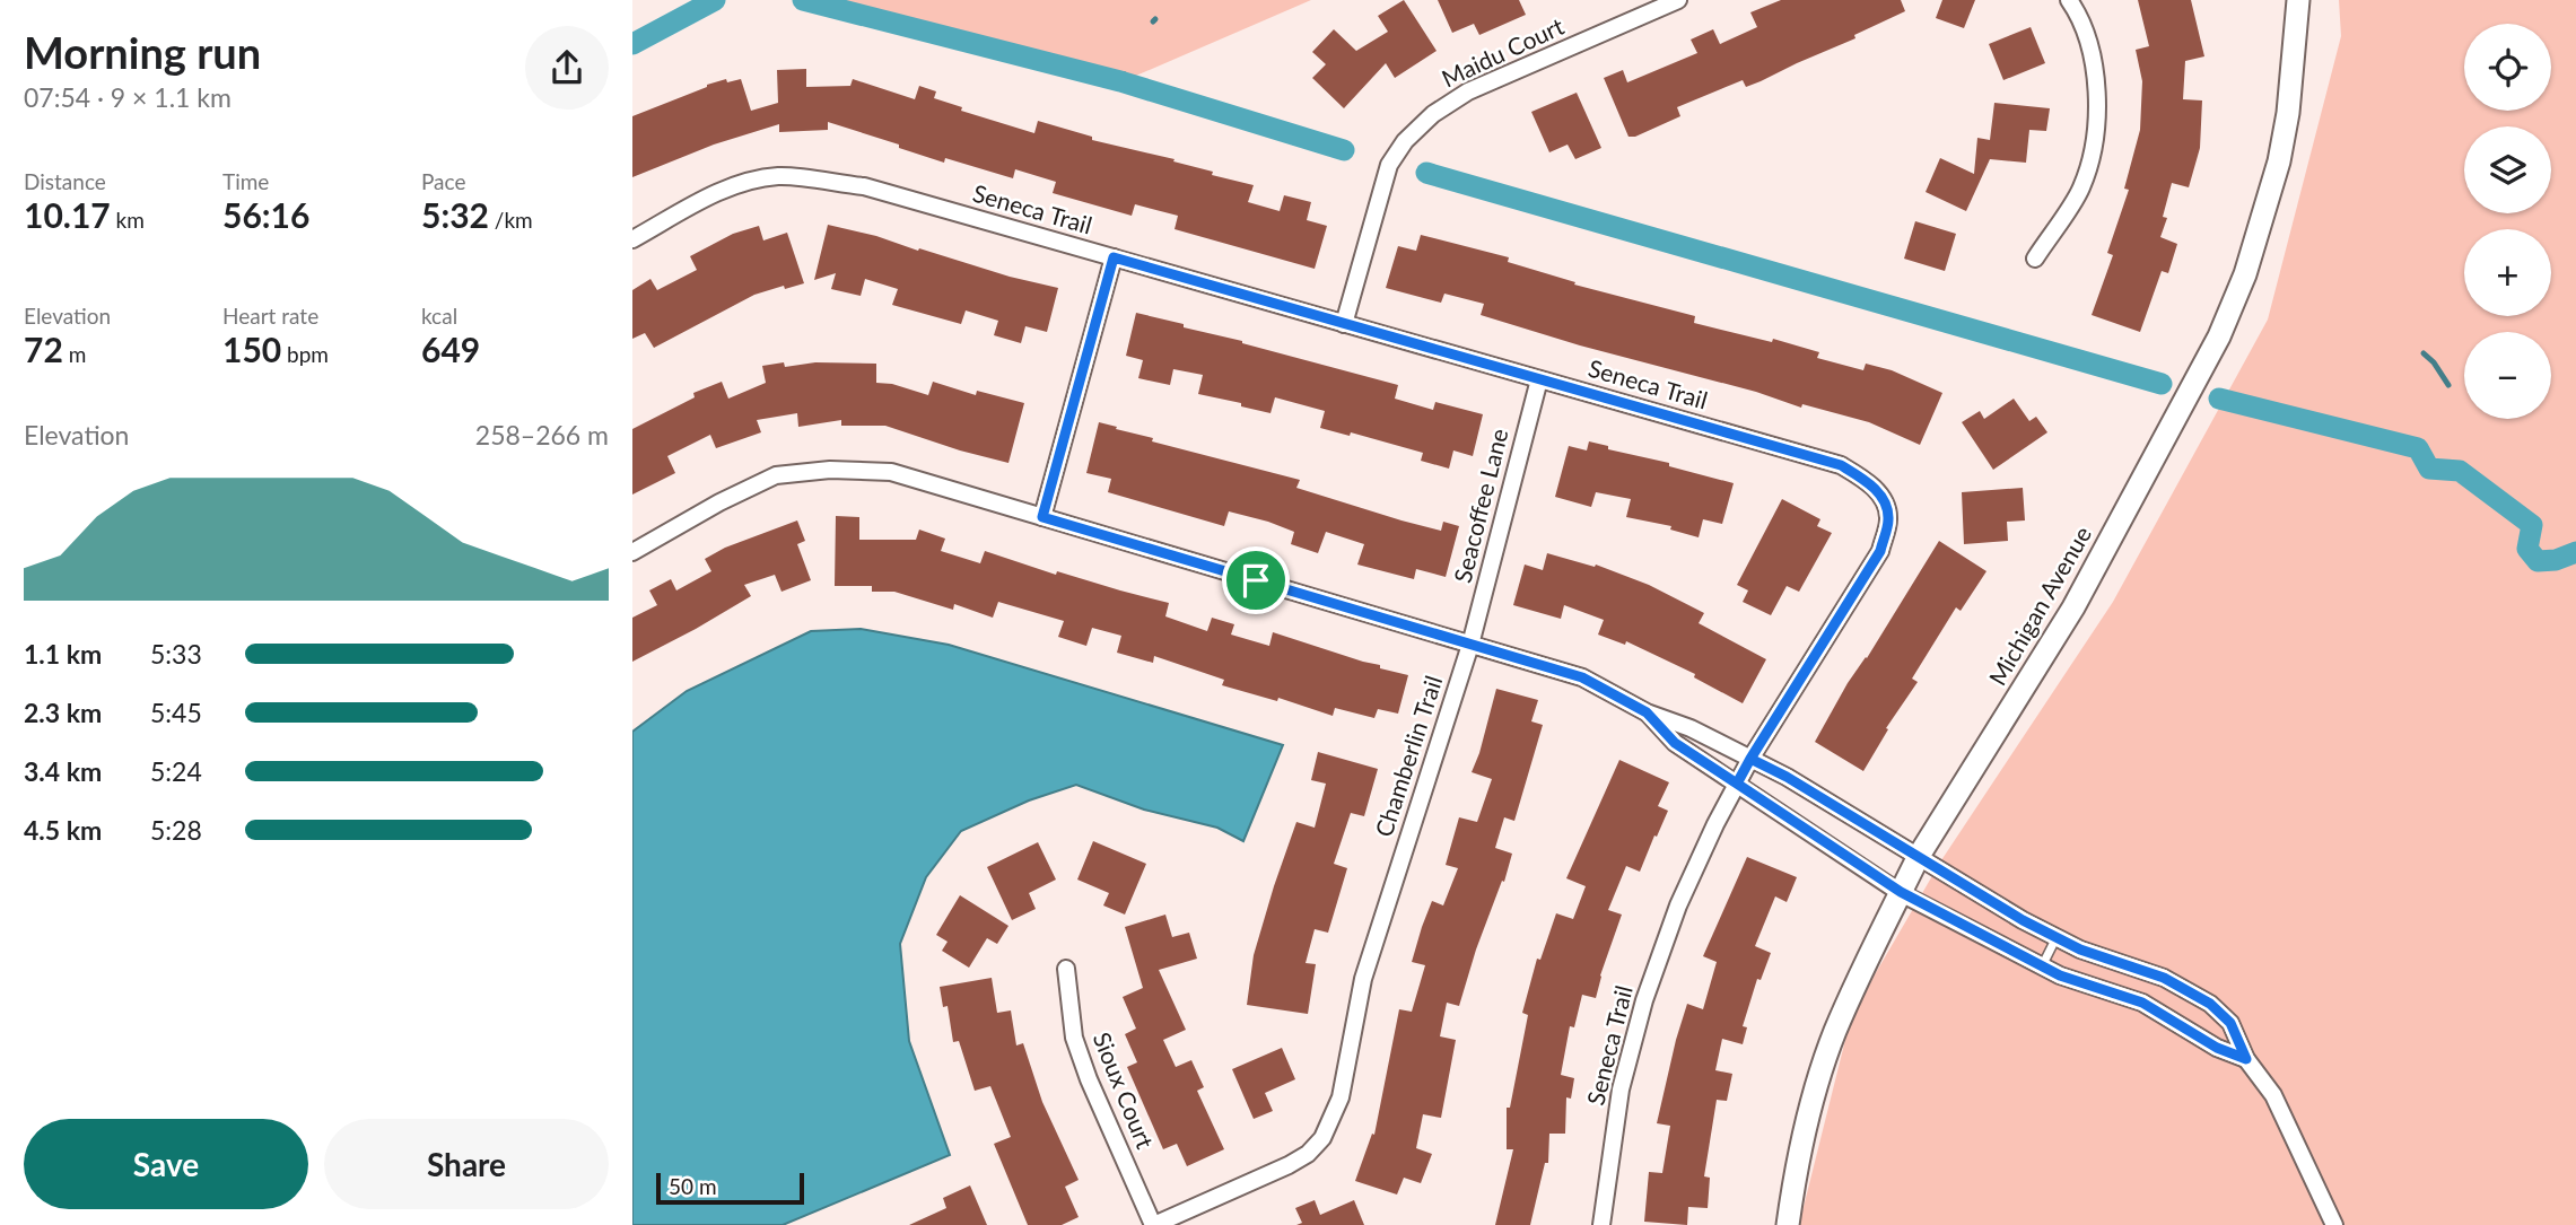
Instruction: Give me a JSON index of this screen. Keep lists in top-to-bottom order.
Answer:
{
  "streets": {
    "street": [
      "Maidu Court",
      "Seneca Trail",
      "Seacoffee Lane",
      "Michigan Avenue",
      "Chamberlin Trail",
      "Sioux Court"
    ]
  },
  "crossings": [
    ["Maidu Court", "Seneca Trail"],
    ["Seneca Trail", "Seacoffee Lane"],
    ["Seacoffee Lane", "Chamberlin Trail"],
    ["Chamberlin Trail", "Sioux Court"]
  ],
  "scale_bar": "50 m",
  "page": {
    "heading": ["Morning run", "07:54 · 9 × 1.1 km"],
    "map_buttons": ["+", "−"],
    "stats": [
      ["Distance", "10.17 km"],
      ["Time", "56:16"],
      ["Pace", "5:32 /km"],
      ["Elevation", "72 m"],
      ["Heart rate", "150 bpm"],
      ["kcal", "649"]
    ],
    "chart": ["Elevation", "258–266 m"],
    "list": [
      {
        "name": "1.1 km",
        "note": "5:33"
      },
      {
        "name": "2.3 km",
        "note": "5:45"
      },
      {
        "name": "3.4 km",
        "note": "5:24"
      },
      {
        "name": "4.5 km",
        "note": "5:28"
      }
    ],
    "buttons": ["Save", "Share"],
    "scale": "50 m"
  }
}
